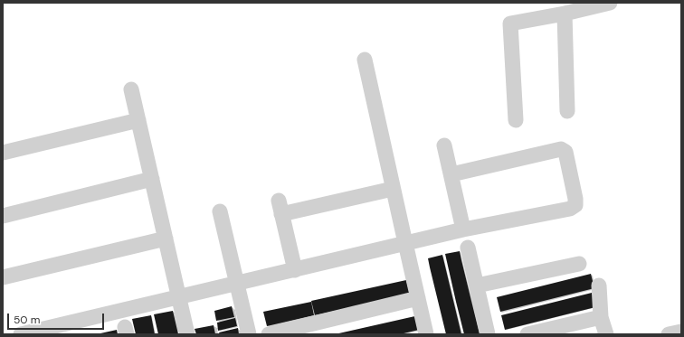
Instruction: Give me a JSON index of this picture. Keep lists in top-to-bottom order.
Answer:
{
  "scale_bar": "50 m"
}
